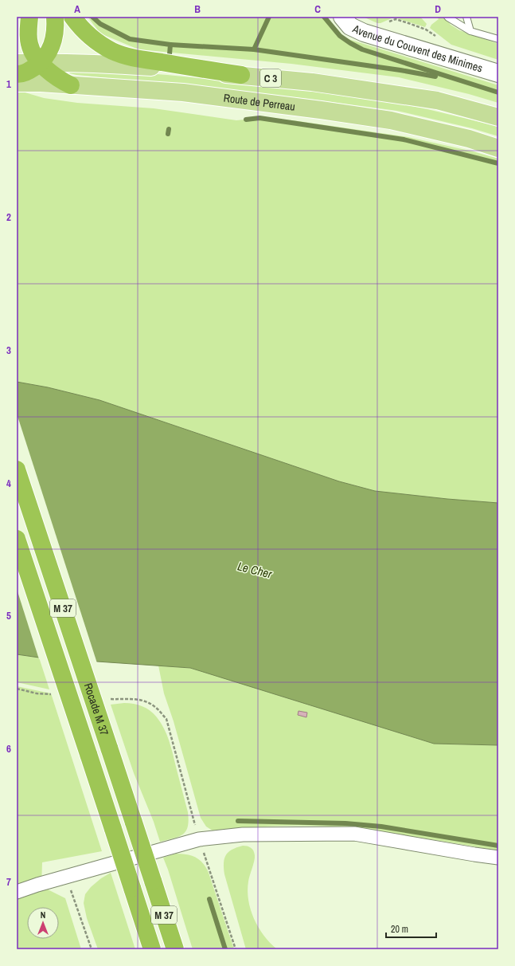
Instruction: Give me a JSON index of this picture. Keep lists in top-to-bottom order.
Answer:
{
  "streets": {
    "highway": ["M 37", "Rocade M 37"],
    "main road": ["C 3", "Route de Perreau"],
    "street": ["Avenue du Couvent des Minimes"]
  },
  "water": ["Le Cher"],
  "scale_bar": "20 m",
  "north": "top",
  "grid": {
    "columns": [
      "A",
      "B",
      "C",
      "D"
    ],
    "rows": [
      "1",
      "2",
      "3",
      "4",
      "5",
      "6",
      "7"
    ]
  }
}
